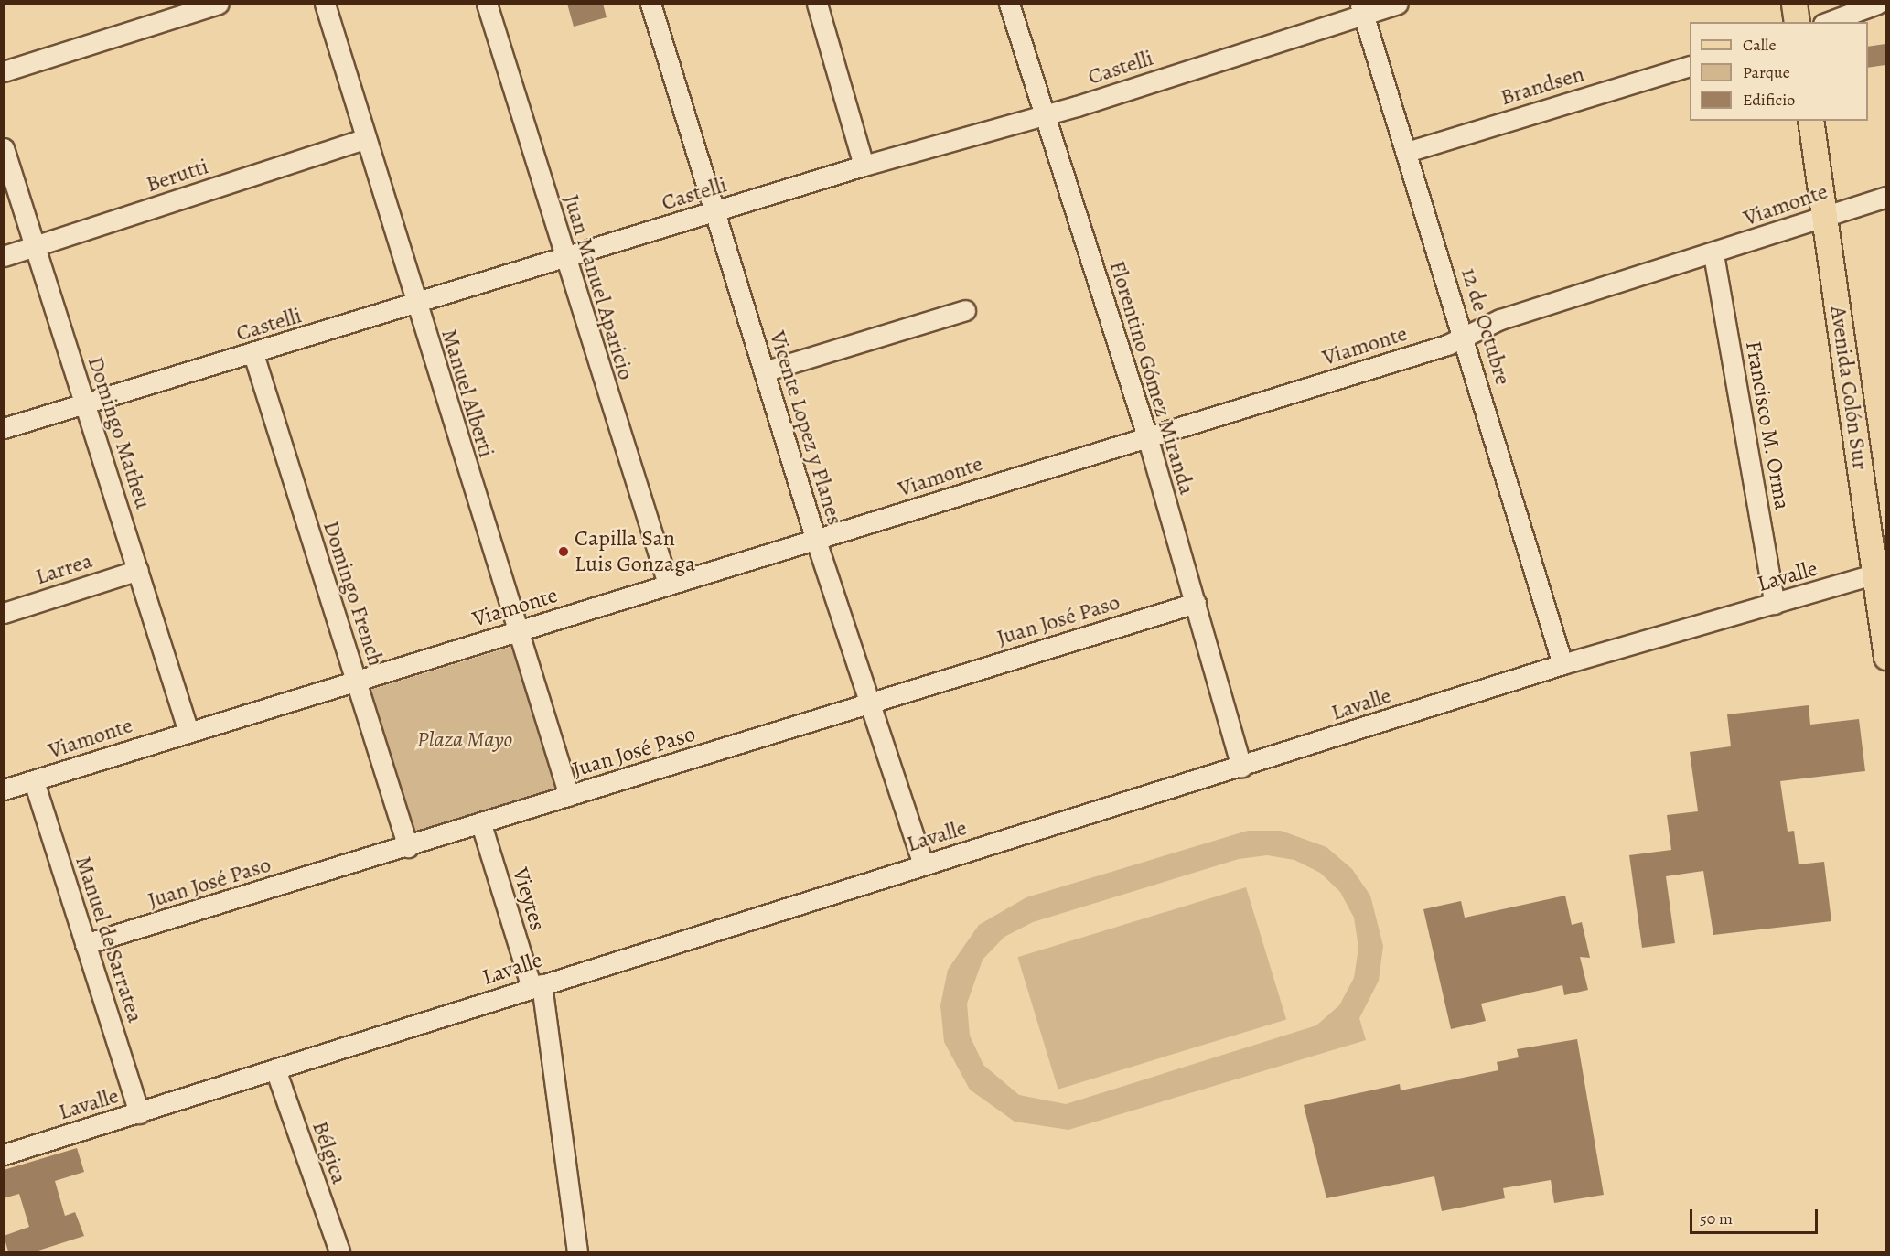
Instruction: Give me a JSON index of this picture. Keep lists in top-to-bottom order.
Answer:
{
  "streets": {
    "main road": ["Avenida Colón Sur"],
    "street": [
      "Castelli",
      "Brandsen",
      "Berutti",
      "Viamonte",
      "Juan Manuel Aparicio",
      "12 de Octubre",
      "Florentino Gómez Miranda",
      "Manuel Alberti",
      "Francisco M. Orma",
      "Vicente Lopez y Planes",
      "Domingo Matheu",
      "Larrea",
      "Lavalle",
      "Domingo French",
      "Juan José Paso",
      "Vieytes",
      "Manuel de Sarratea",
      "Bélgica"
    ]
  },
  "crossings": [
    ["Castelli", "Juan Manuel Aparicio"],
    ["Castelli", "12 de Octubre"],
    ["Castelli", "Florentino Gómez Miranda"],
    ["Castelli", "Manuel Alberti"],
    ["Castelli", "Vicente Lopez y Planes"],
    ["Castelli", "Domingo Matheu"],
    ["Castelli", "Domingo French"],
    ["Brandsen", "12 de Octubre"],
    ["Berutti", "Manuel Alberti"],
    ["Berutti", "Domingo Matheu"],
    ["Viamonte", "Juan Manuel Aparicio"],
    ["Viamonte", "12 de Octubre"],
    ["Viamonte", "Florentino Gómez Miranda"],
    ["Viamonte", "Avenida Colón Sur"],
    ["Viamonte", "Manuel Alberti"],
    ["Viamonte", "Francisco M. Orma"],
    ["Viamonte", "Vicente Lopez y Planes"],
    ["Viamonte", "Domingo Matheu"],
    ["Viamonte", "Domingo French"],
    ["Viamonte", "Manuel de Sarratea"],
    ["12 de Octubre", "Lavalle"],
    ["Florentino Gómez Miranda", "Lavalle"],
    ["Florentino Gómez Miranda", "Juan José Paso"],
    ["Avenida Colón Sur", "Lavalle"],
    ["Manuel Alberti", "Juan José Paso"],
    ["Francisco M. Orma", "Lavalle"],
    ["Vicente Lopez y Planes", "Lavalle"],
    ["Vicente Lopez y Planes", "Juan José Paso"],
    ["Domingo Matheu", "Larrea"],
    ["Lavalle", "Vieytes"],
    ["Lavalle", "Manuel de Sarratea"],
    ["Lavalle", "Bélgica"],
    ["Domingo French", "Juan José Paso"],
    ["Juan José Paso", "Vieytes"],
    ["Juan José Paso", "Manuel de Sarratea"]
  ],
  "parks": ["Plaza Mayo"],
  "places": ["Capilla San Luis Gonzaga"],
  "legend": ["Calle", "Parque", "Edificio"],
  "scale_bar": "50 m"
}
